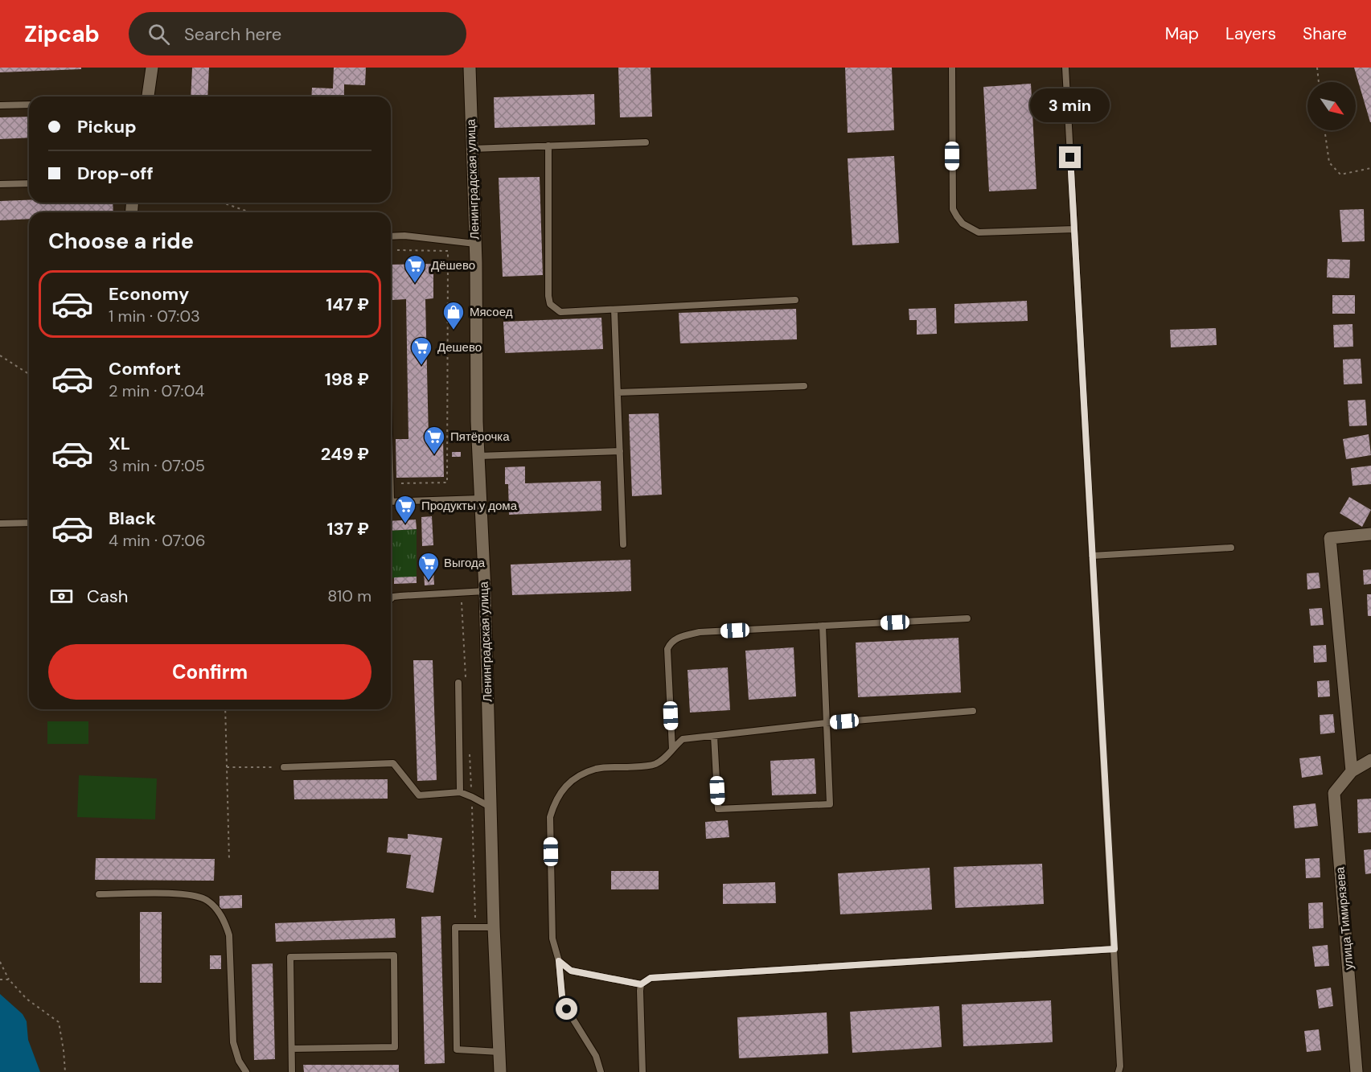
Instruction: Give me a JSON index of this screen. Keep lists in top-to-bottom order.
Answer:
{
  "streets": {
    "street": ["Ленинградская улица", "улица Тимирязева"]
  },
  "places": {
    "supermarket": [
      "Дёшево",
      "Дешево",
      "Пятёрочка",
      "Продукты у дома",
      "Выгода"
    ],
    "shop": ["Мясоед"]
  },
  "north": "bottom right",
  "page": {
    "header": "Zipcab",
    "search": "Search here",
    "nav": ["Map", "Layers", "Share"],
    "bubble": "3 min",
    "banner": ["Pickup", "Drop-off"],
    "heading": "Choose a ride",
    "list": [
      {
        "name": "Economy",
        "note": "1 min · 07:03",
        "value": "147 ₽"
      },
      {
        "name": "Comfort",
        "note": "2 min · 07:04",
        "value": "198 ₽"
      },
      {
        "name": "XL",
        "note": "3 min · 07:05",
        "value": "249 ₽"
      },
      {
        "name": "Black",
        "note": "4 min · 07:06",
        "value": "137 ₽"
      }
    ],
    "pay": ["Cash", "810 m"],
    "buttons": "Confirm"
  }
}
